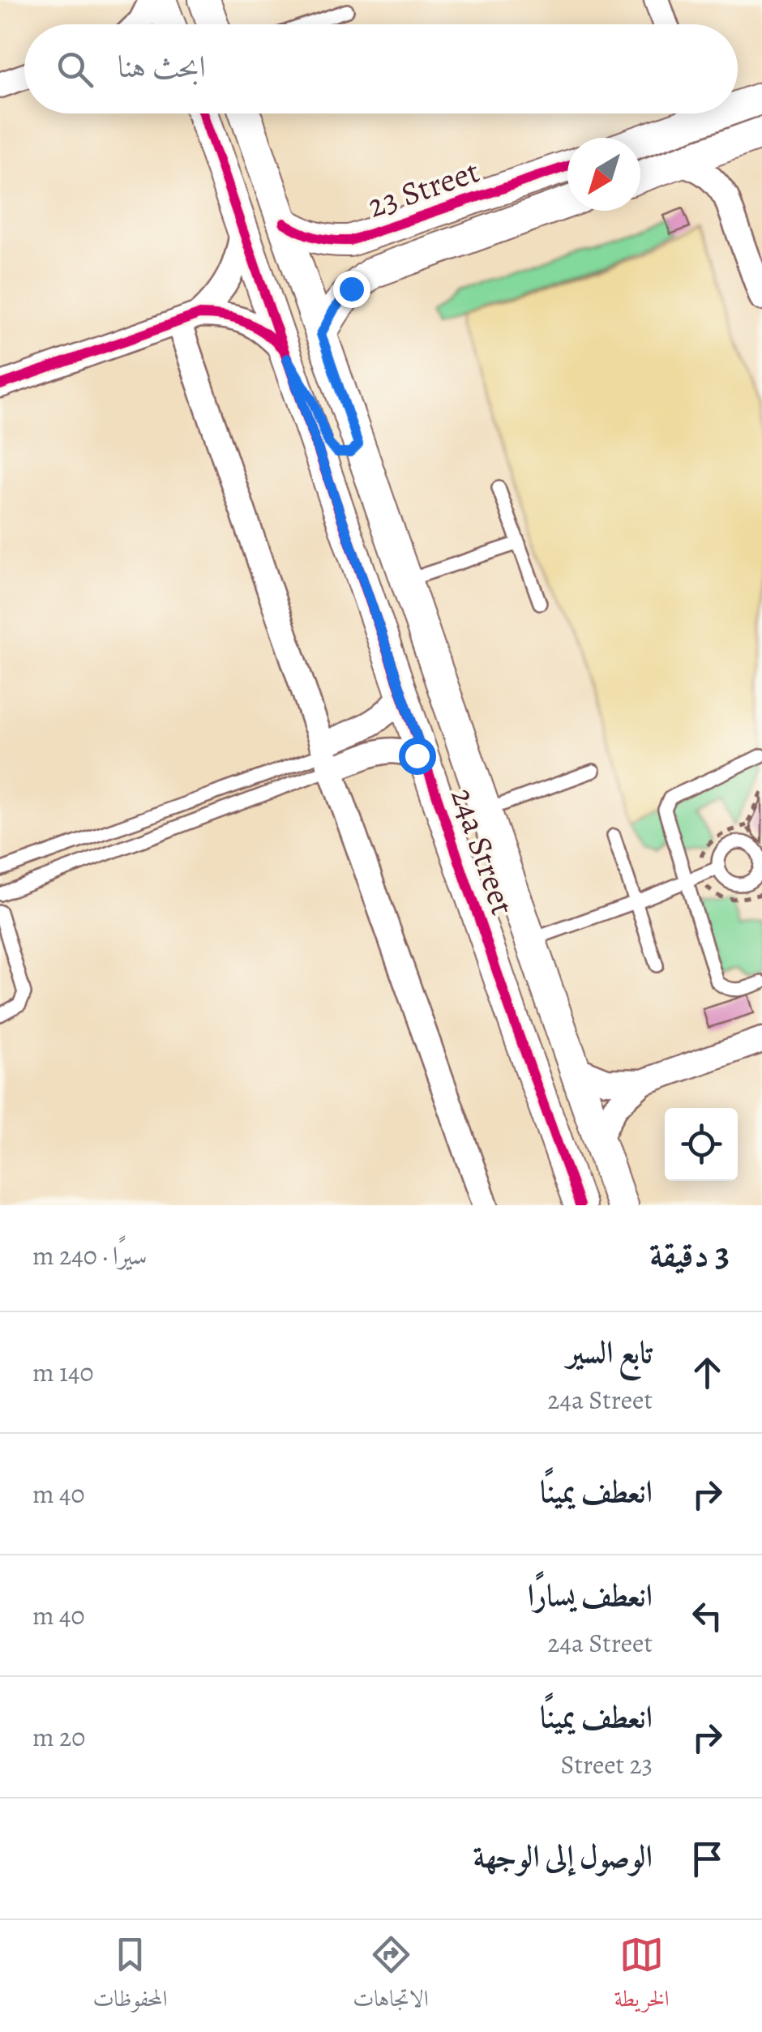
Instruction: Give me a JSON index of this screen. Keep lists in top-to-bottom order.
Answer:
{
  "streets": {
    "street": ["23 Street", "24a Street"]
  },
  "crossings": [
    ["23 Street", "24a Street"]
  ],
  "north": "bottom left",
  "page": {
    "search": "ابحث هنا",
    "heading": ["3 دقيقة", "سيرًا · 240 m"],
    "list": [
      ["تابع السير", "24a Street", "140 m"],
      ["انعطف يمينًا", "40 m"],
      ["انعطف يسارًا", "24a Street", "40 m"],
      ["انعطف يمينًا", "23 Street", "20 m"],
      "الوصول إلى الوجهة"
    ],
    "nav": ["الخريطة", "الاتجاهات", "المحفوظات"]
  }
}
